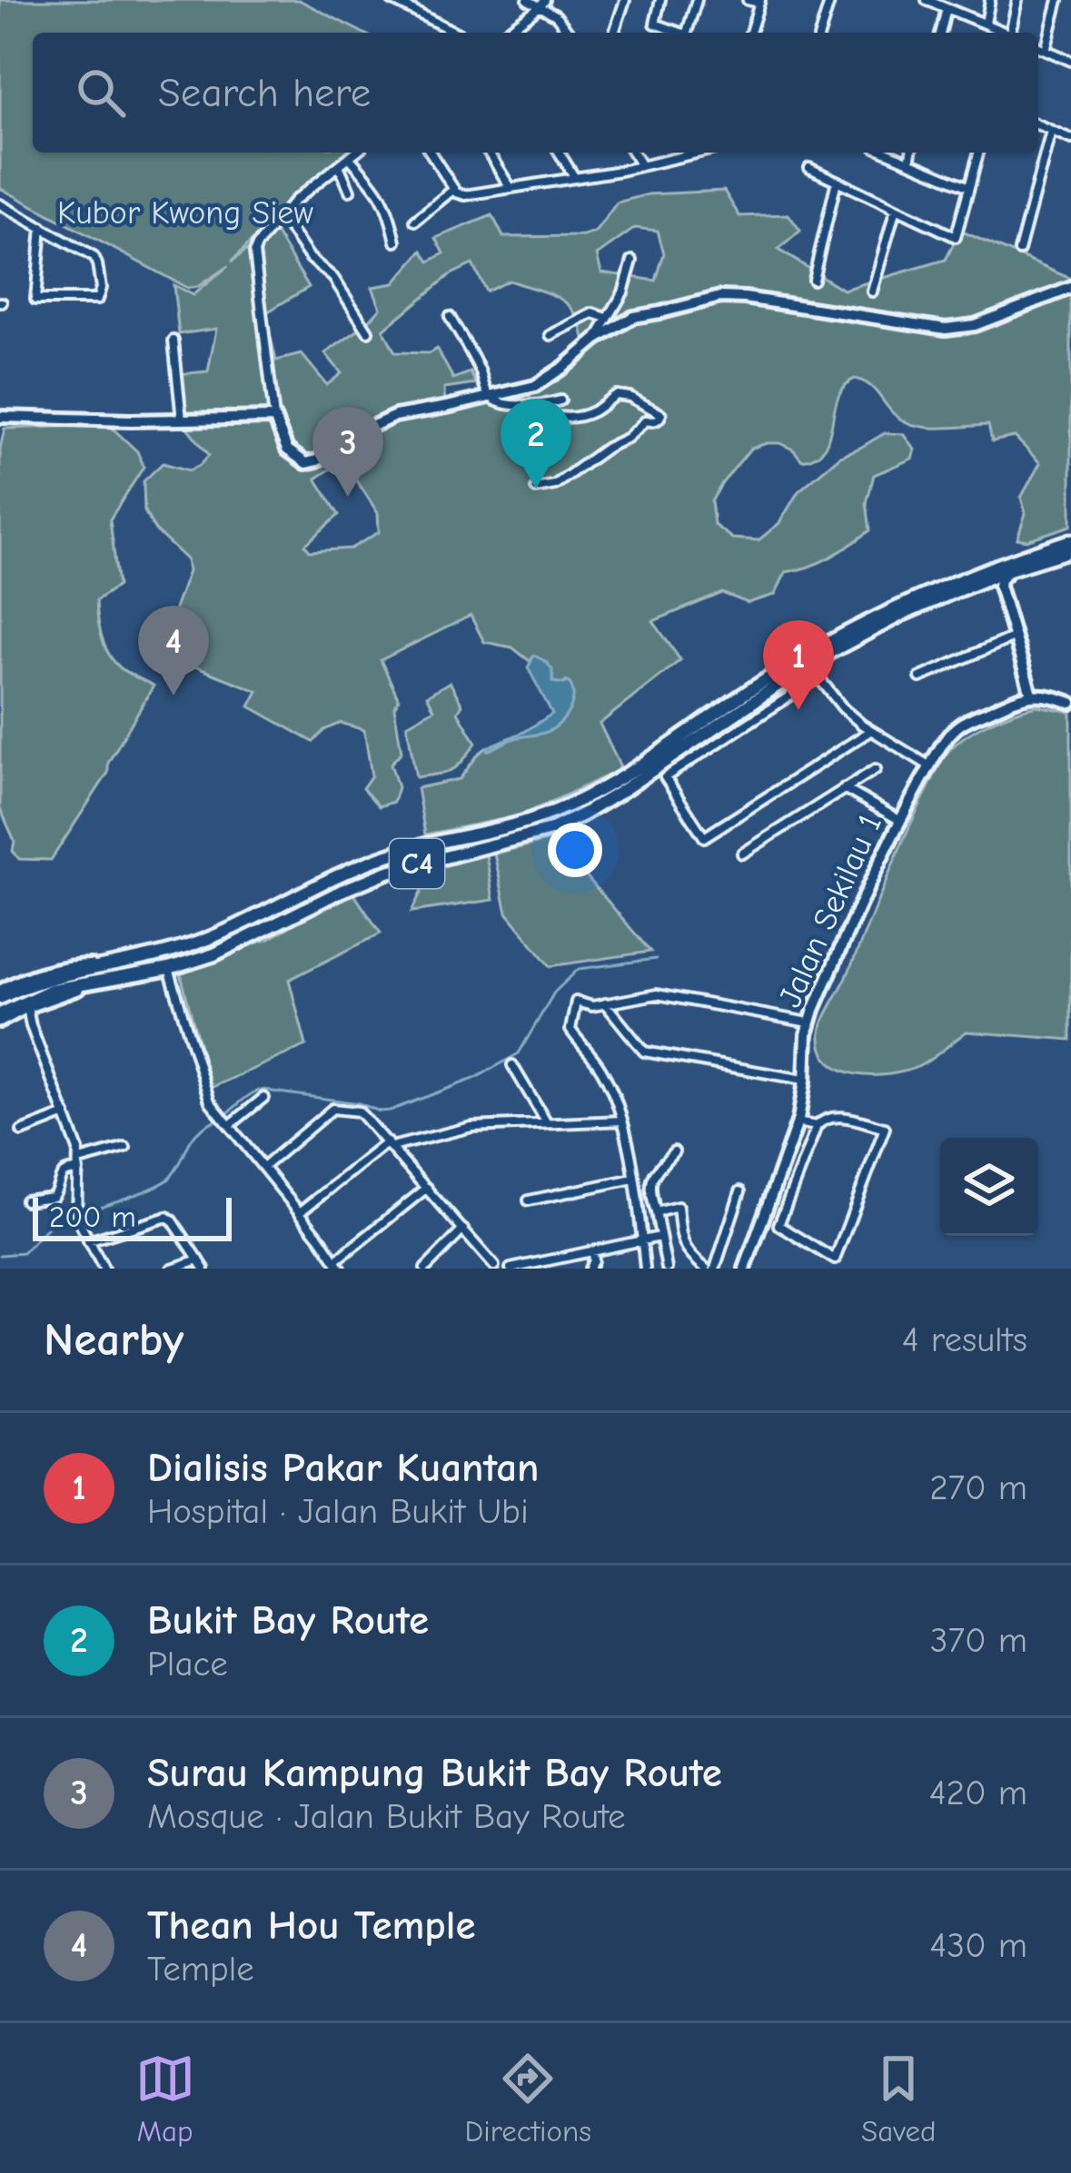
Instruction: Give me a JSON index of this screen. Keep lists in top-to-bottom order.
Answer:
{
  "streets": {
    "main road": ["C4"],
    "street": ["Jalan Sekilau 1"]
  },
  "parks": ["Kubor Kwong Siew"],
  "scale_bar": "200 m",
  "page": {
    "search": "Search here",
    "pins": [
      "2",
      "3",
      "4",
      "1"
    ],
    "scale": "200 m",
    "heading": ["Nearby", "4 results"],
    "list": [
      {
        "mark": "1",
        "name": "Dialisis Pakar Kuantan",
        "note": "Hospital · Jalan Bukit Ubi",
        "value": "270 m"
      },
      {
        "mark": "2",
        "name": "Bukit Bay Route",
        "note": "Place",
        "value": "370 m"
      },
      {
        "mark": "3",
        "name": "Surau Kampung Bukit Bay Route",
        "note": "Mosque · Jalan Bukit Bay Route",
        "value": "420 m"
      },
      {
        "mark": "4",
        "name": "Thean Hou Temple",
        "note": "Temple",
        "value": "430 m"
      }
    ],
    "nav": ["Map", "Directions", "Saved"]
  }
}
